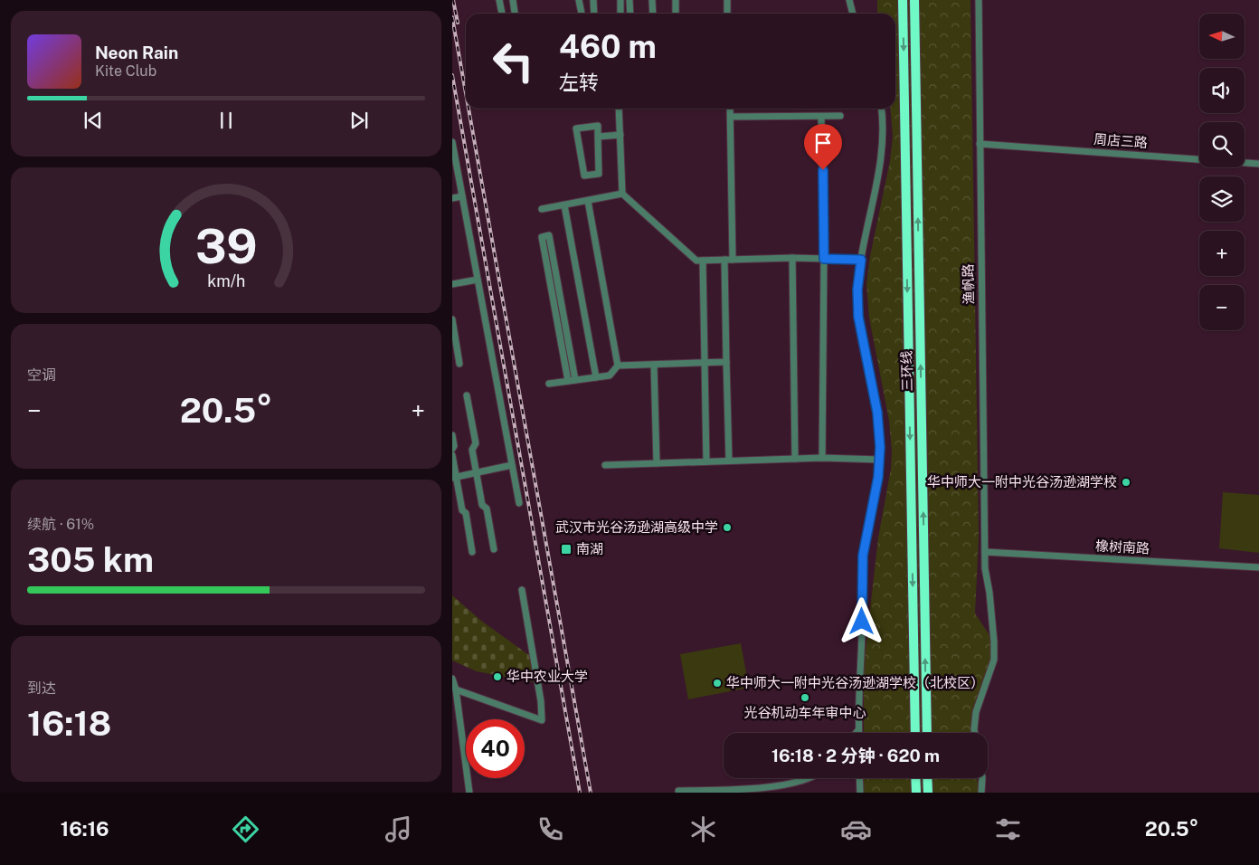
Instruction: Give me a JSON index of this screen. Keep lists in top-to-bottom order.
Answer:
{
  "streets": {
    "highway": ["三环线"],
    "street": ["周店三路", "渔帆路", "橡树南路"]
  },
  "crossings": [
    ["周店三路", "渔帆路"],
    ["渔帆路", "橡树南路"]
  ],
  "places": {
    "other": [
      "华中师大一附中光谷汤逊湖学校",
      "武汉市光谷汤逊湖高级中学",
      "华中农业大学",
      "华中师大一附中光谷汤逊湖学校（北校区）",
      "光谷机动车年审中心"
    ],
    "transit": ["南湖"]
  },
  "north": "left",
  "page": {
    "map_buttons": ["+", "−"],
    "turn": ["460 m", "左转"],
    "song": ["Neon Rain", "Kite Club"],
    "tile": [
      "空调",
      ["续航 · 61%", "305 km"],
      ["到达", "16:18"]
    ],
    "heat": ["−", "20.5°", "+"],
    "limit": "40",
    "trip": "16:18 · 2 分钟 · 620 m",
    "tabs": ["16:16", "20.5°"],
    "gauge": ["39", "km/h"]
  }
}
